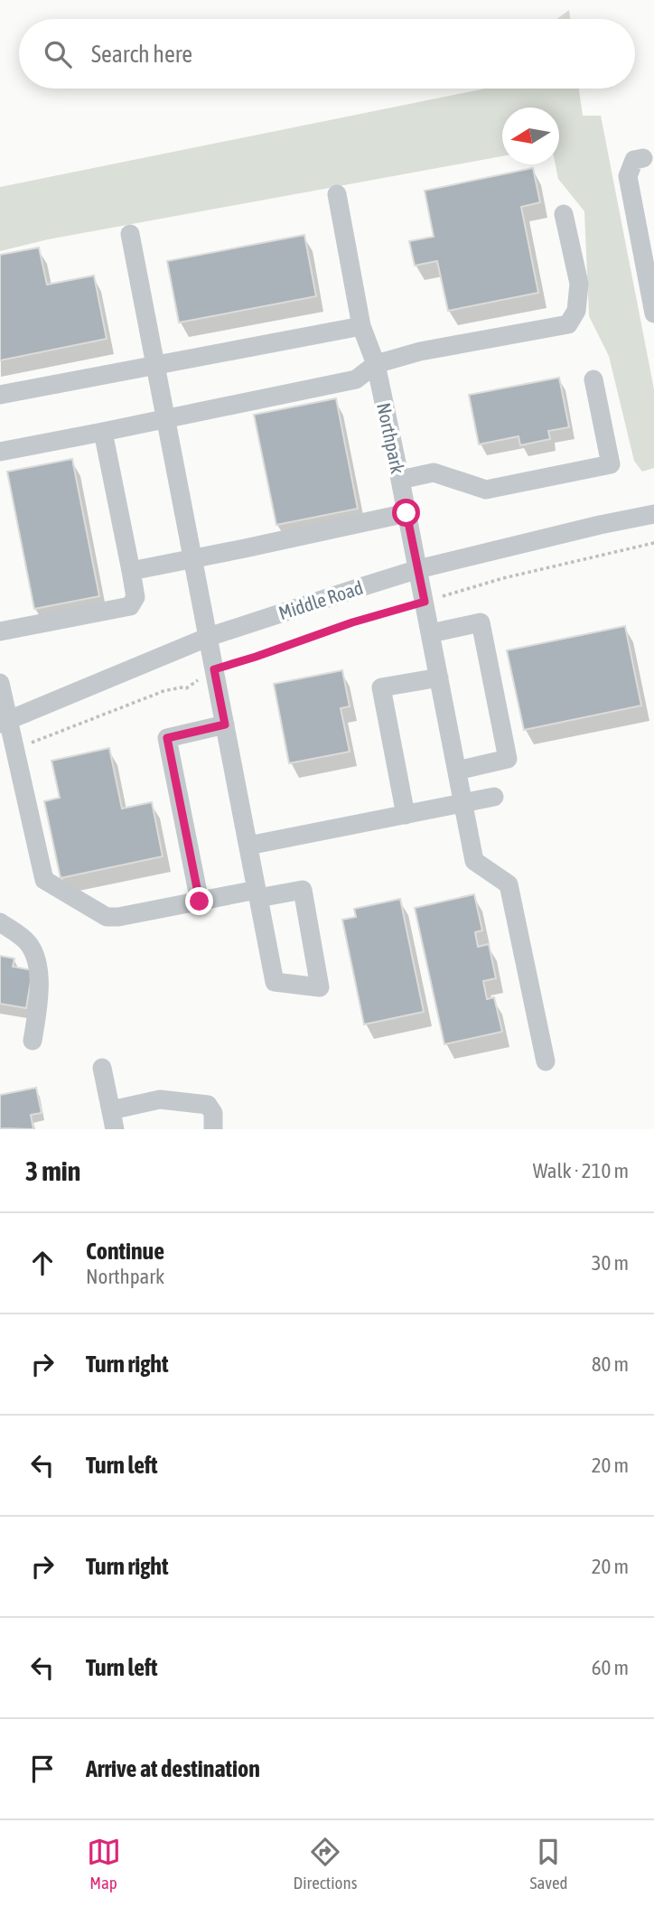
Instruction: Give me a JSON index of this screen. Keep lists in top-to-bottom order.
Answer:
{
  "streets": {
    "street": ["Northpark", "Middle Road"]
  },
  "crossings": [
    ["Northpark", "Middle Road"]
  ],
  "north": "left",
  "page": {
    "search": "Search here",
    "heading": ["3 min", "Walk · 210 m"],
    "list": [
      ["Continue", "Northpark", "30 m"],
      ["Turn right", "80 m"],
      ["Turn left", "20 m"],
      ["Turn right", "20 m"],
      ["Turn left", "60 m"],
      "Arrive at destination"
    ],
    "nav": ["Map", "Directions", "Saved"]
  }
}
